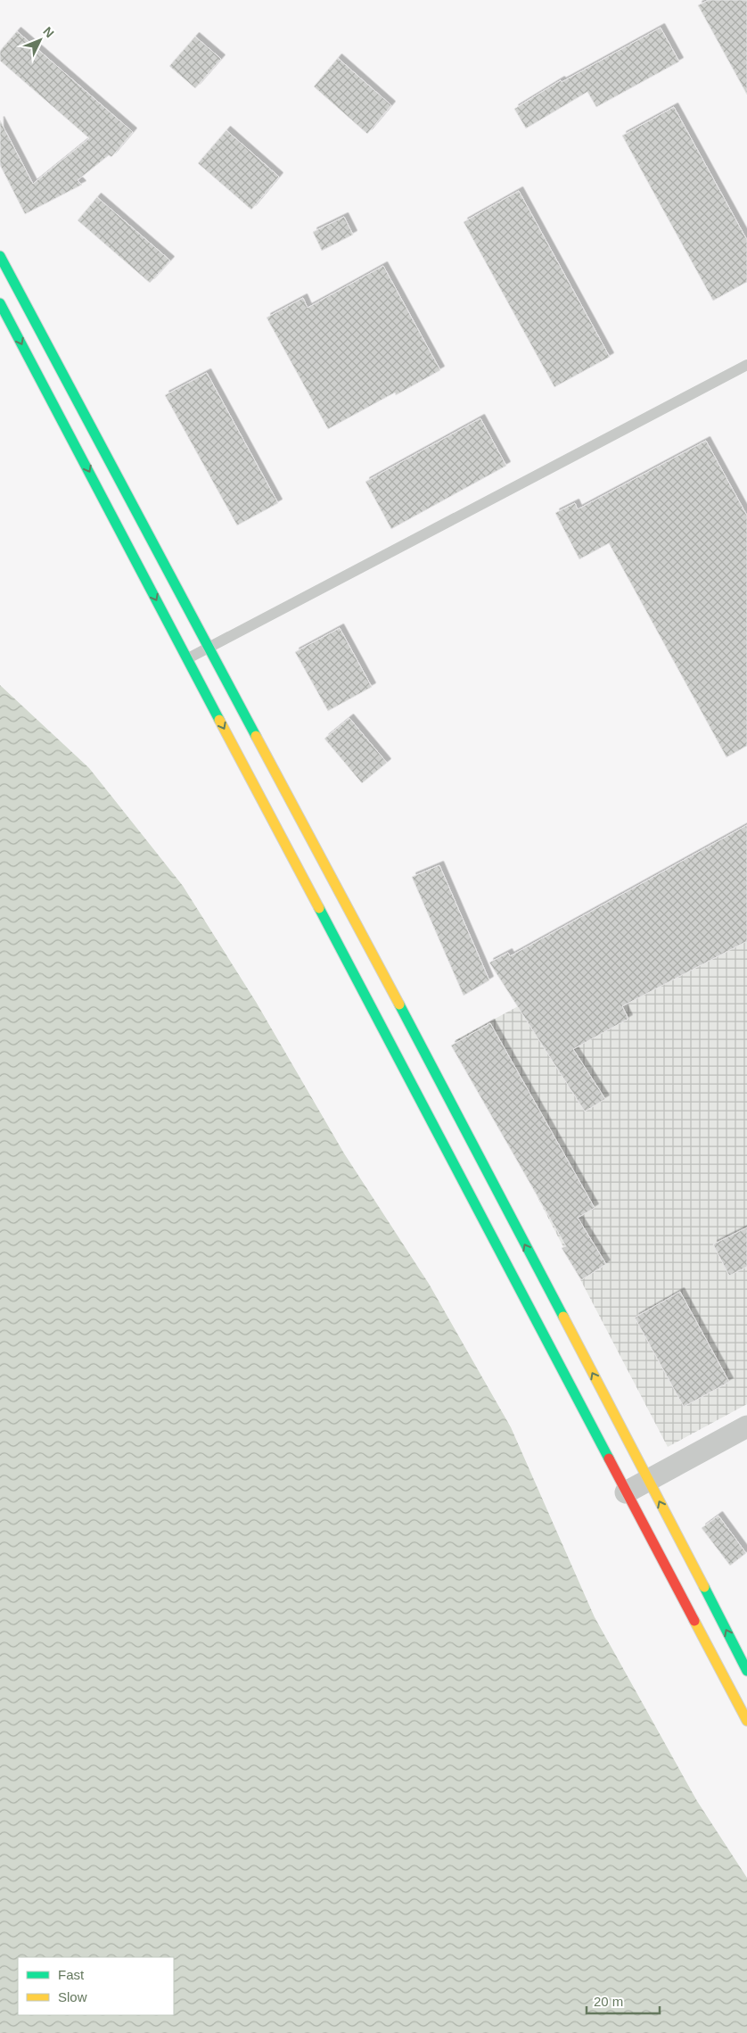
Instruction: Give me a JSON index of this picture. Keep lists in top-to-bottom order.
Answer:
{
  "legend": ["Fast", "Slow"],
  "scale_bar": "20 m",
  "north": "top right"
}
